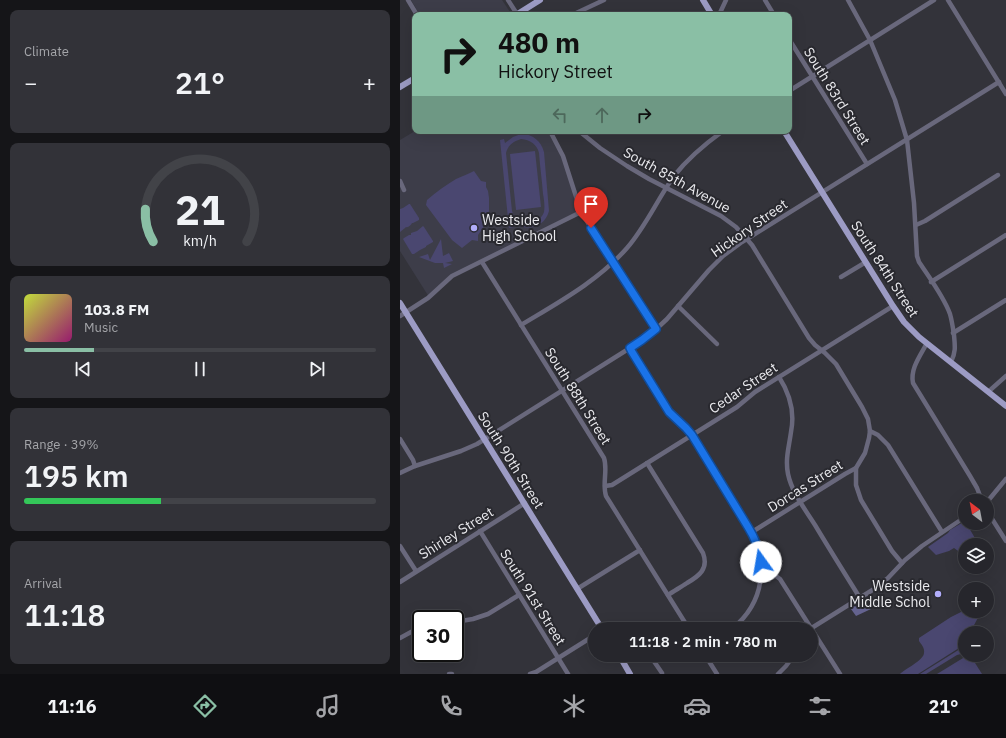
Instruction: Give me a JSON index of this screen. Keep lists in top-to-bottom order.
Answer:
{
  "streets": {
    "main road": ["South 84th Street", "South 90th Street"],
    "street": [
      "South 83rd Street",
      "South 85th Avenue",
      "Hickory Street",
      "Cedar Street",
      "South 88th Street",
      "Dorcas Street",
      "Shirley Street",
      "South 91st Street"
    ]
  },
  "crossings": [
    ["South 83rd Street", "Hickory Street"],
    ["South 85th Avenue", "Hickory Street"],
    ["South 85th Avenue", "Cedar Street"],
    ["South 85th Avenue", "Dorcas Street"],
    ["Hickory Street", "South 84th Street"],
    ["Hickory Street", "South 88th Street"],
    ["Hickory Street", "South 90th Street"],
    ["South 84th Street", "Cedar Street"],
    ["Cedar Street", "South 88th Street"],
    ["South 90th Street", "Shirley Street"],
    ["Shirley Street", "South 91st Street"]
  ],
  "places": ["Westside High School", "Westside Middle Schol"],
  "north": "top left",
  "page": {
    "tile": [
      "Climate",
      ["Range · 39%", "195 km"],
      ["Arrival", "11:18"]
    ],
    "turn": ["480 m", "Hickory Street"],
    "heat": ["−", "21°", "+"],
    "song": ["103.8 FM", "Music"],
    "map_buttons": ["+", "−"],
    "limit": "30",
    "trip": "11:18 · 2 min · 780 m",
    "tabs": ["11:16", "21°"],
    "gauge": ["21", "km/h"]
  }
}
